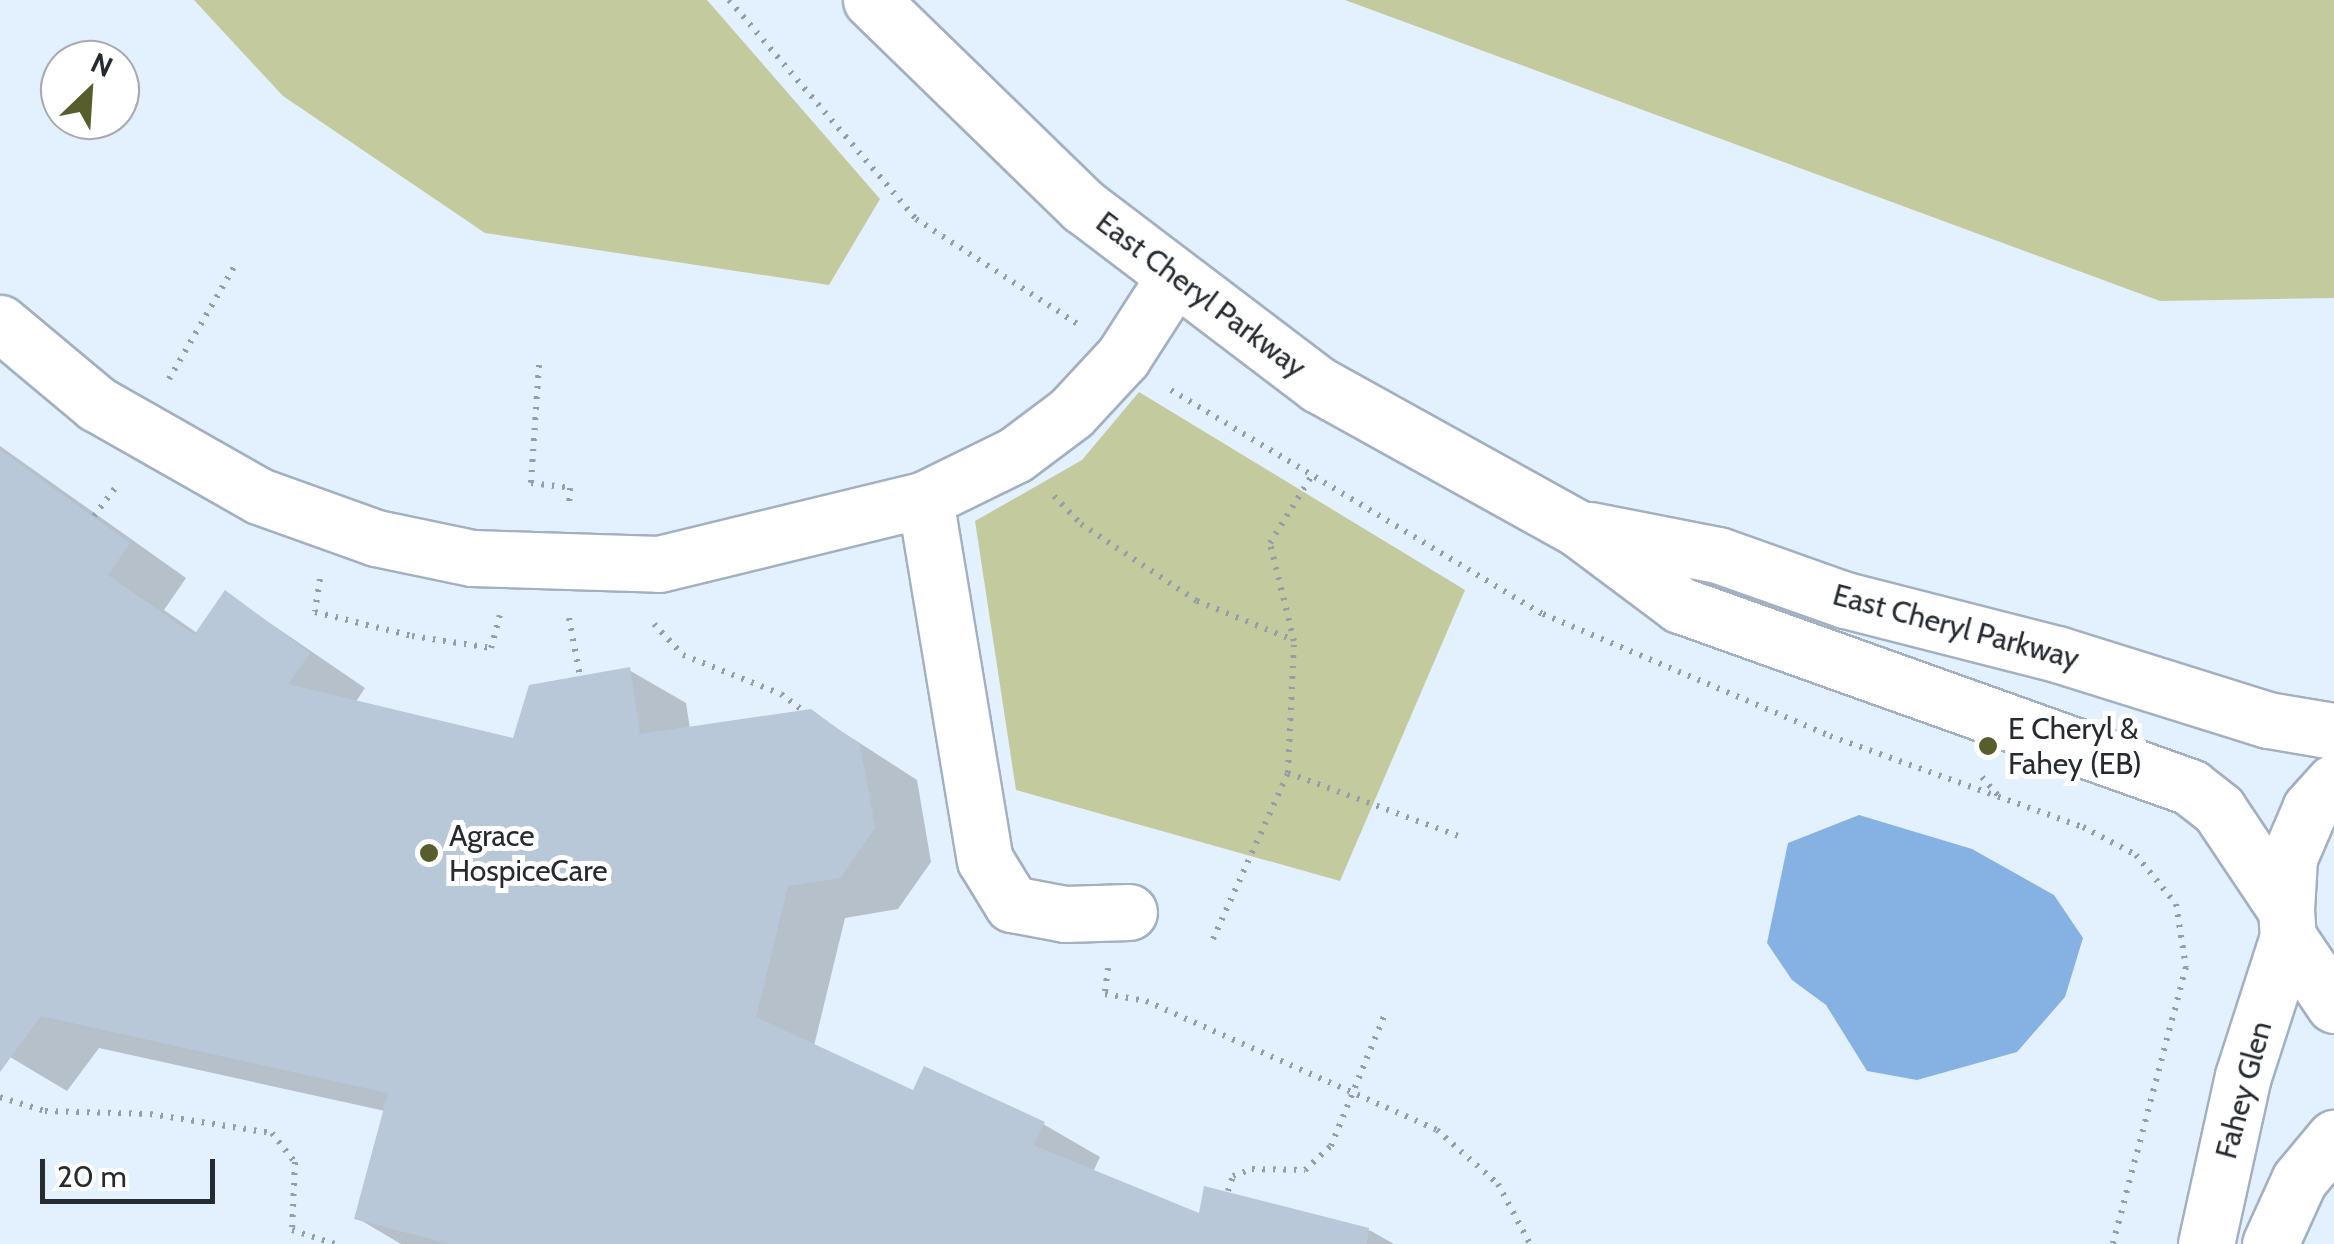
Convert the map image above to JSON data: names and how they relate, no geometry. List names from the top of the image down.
{
  "streets": {
    "street": ["East Cheryl Parkway", "Fahey Glen"]
  },
  "crossings": [
    ["East Cheryl Parkway", "Fahey Glen"]
  ],
  "places": ["E Cheryl & Fahey (EB)", "Agrace HospiceCare"],
  "scale_bar": "20 m",
  "north": "top right"
}
